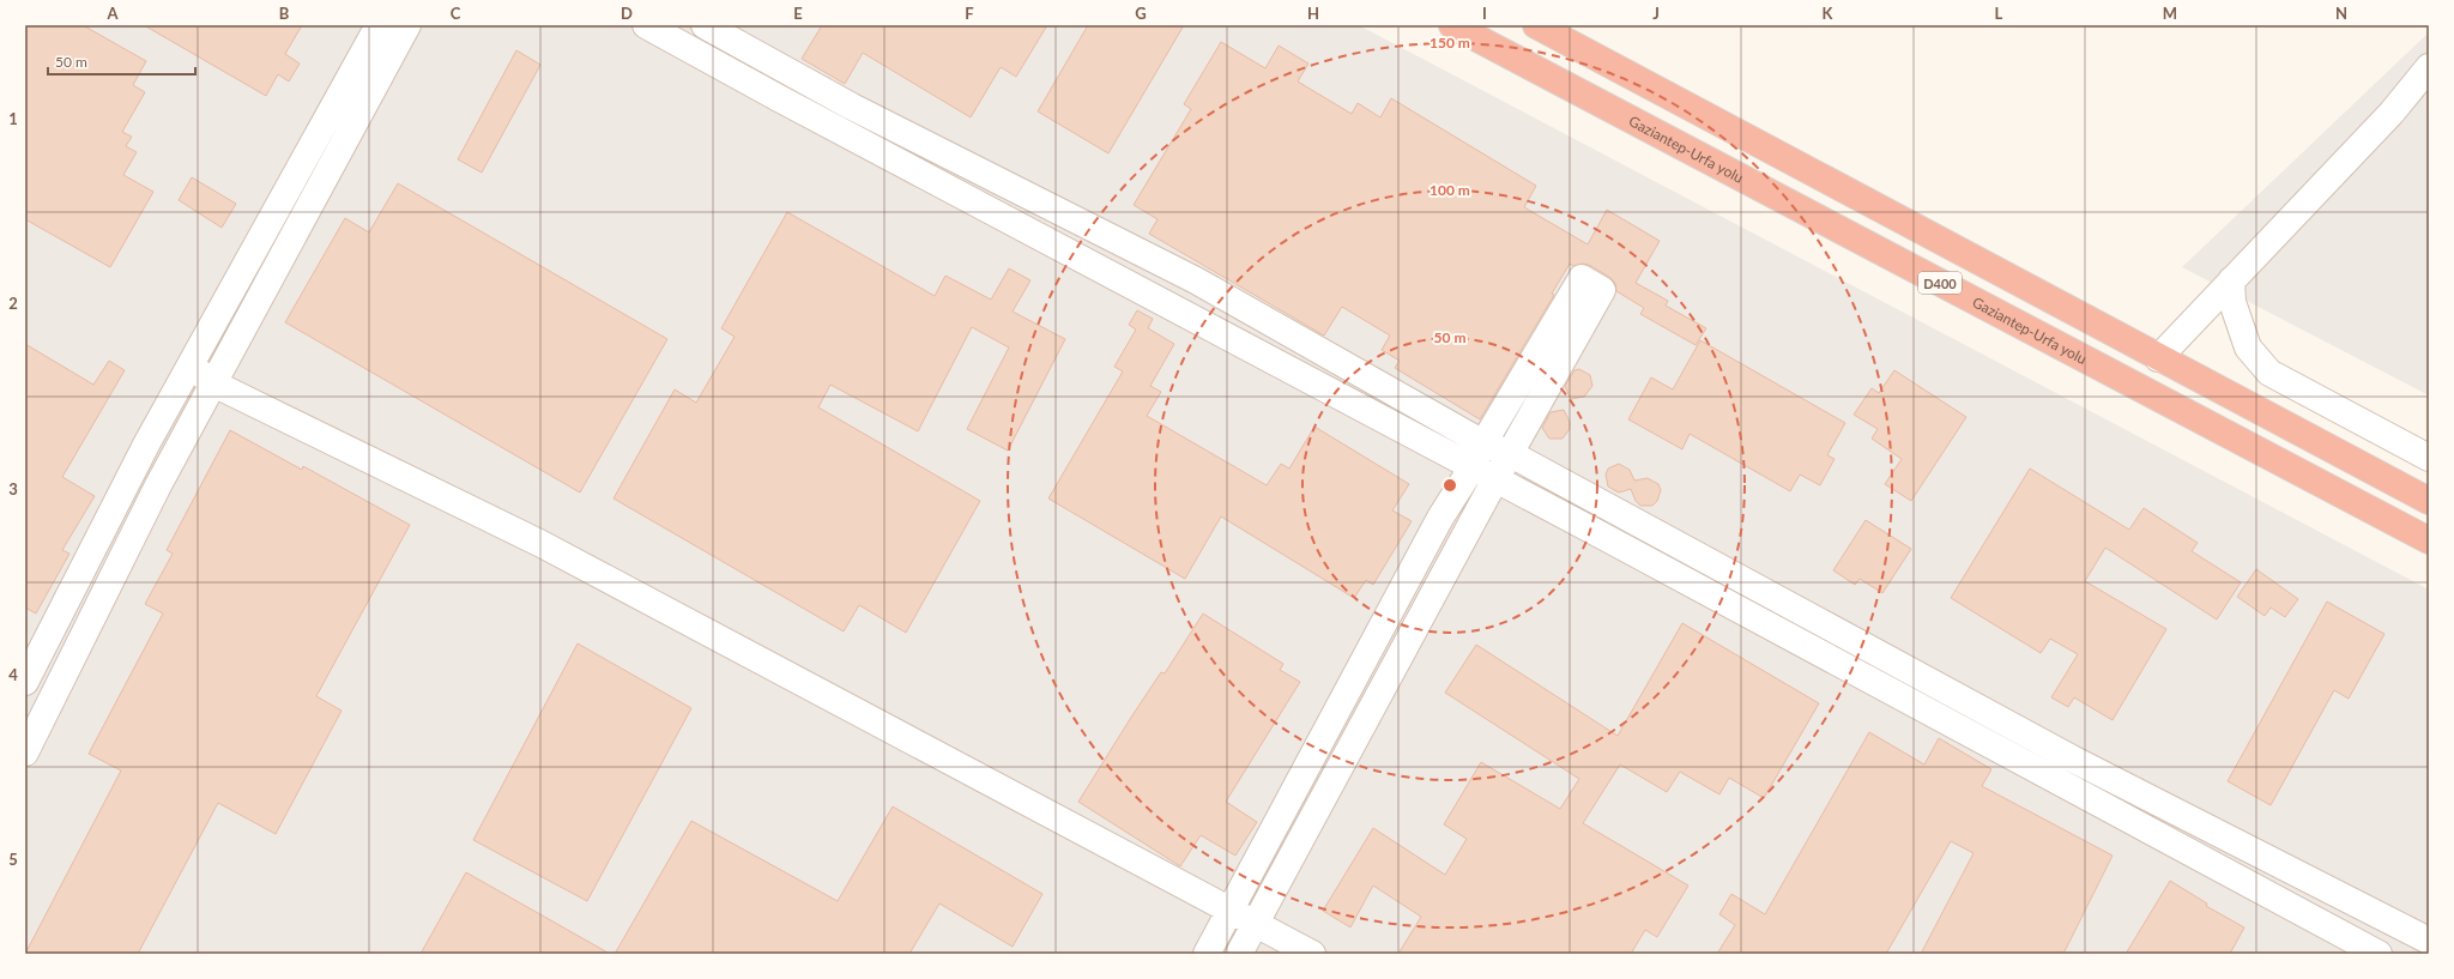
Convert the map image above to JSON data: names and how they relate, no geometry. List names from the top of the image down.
{
  "streets": {
    "highway": ["Gaziantep-Urfa yolu", "D400"]
  },
  "scale_bar": "50 m",
  "grid": {
    "columns": [
      "A",
      "B",
      "C",
      "D",
      "E",
      "F",
      "G",
      "H",
      "I",
      "J",
      "K",
      "L",
      "M",
      "N"
    ],
    "rows": [
      "1",
      "2",
      "3",
      "4",
      "5"
    ]
  },
  "rings": ["150 m", "100 m", "50 m"]
}
